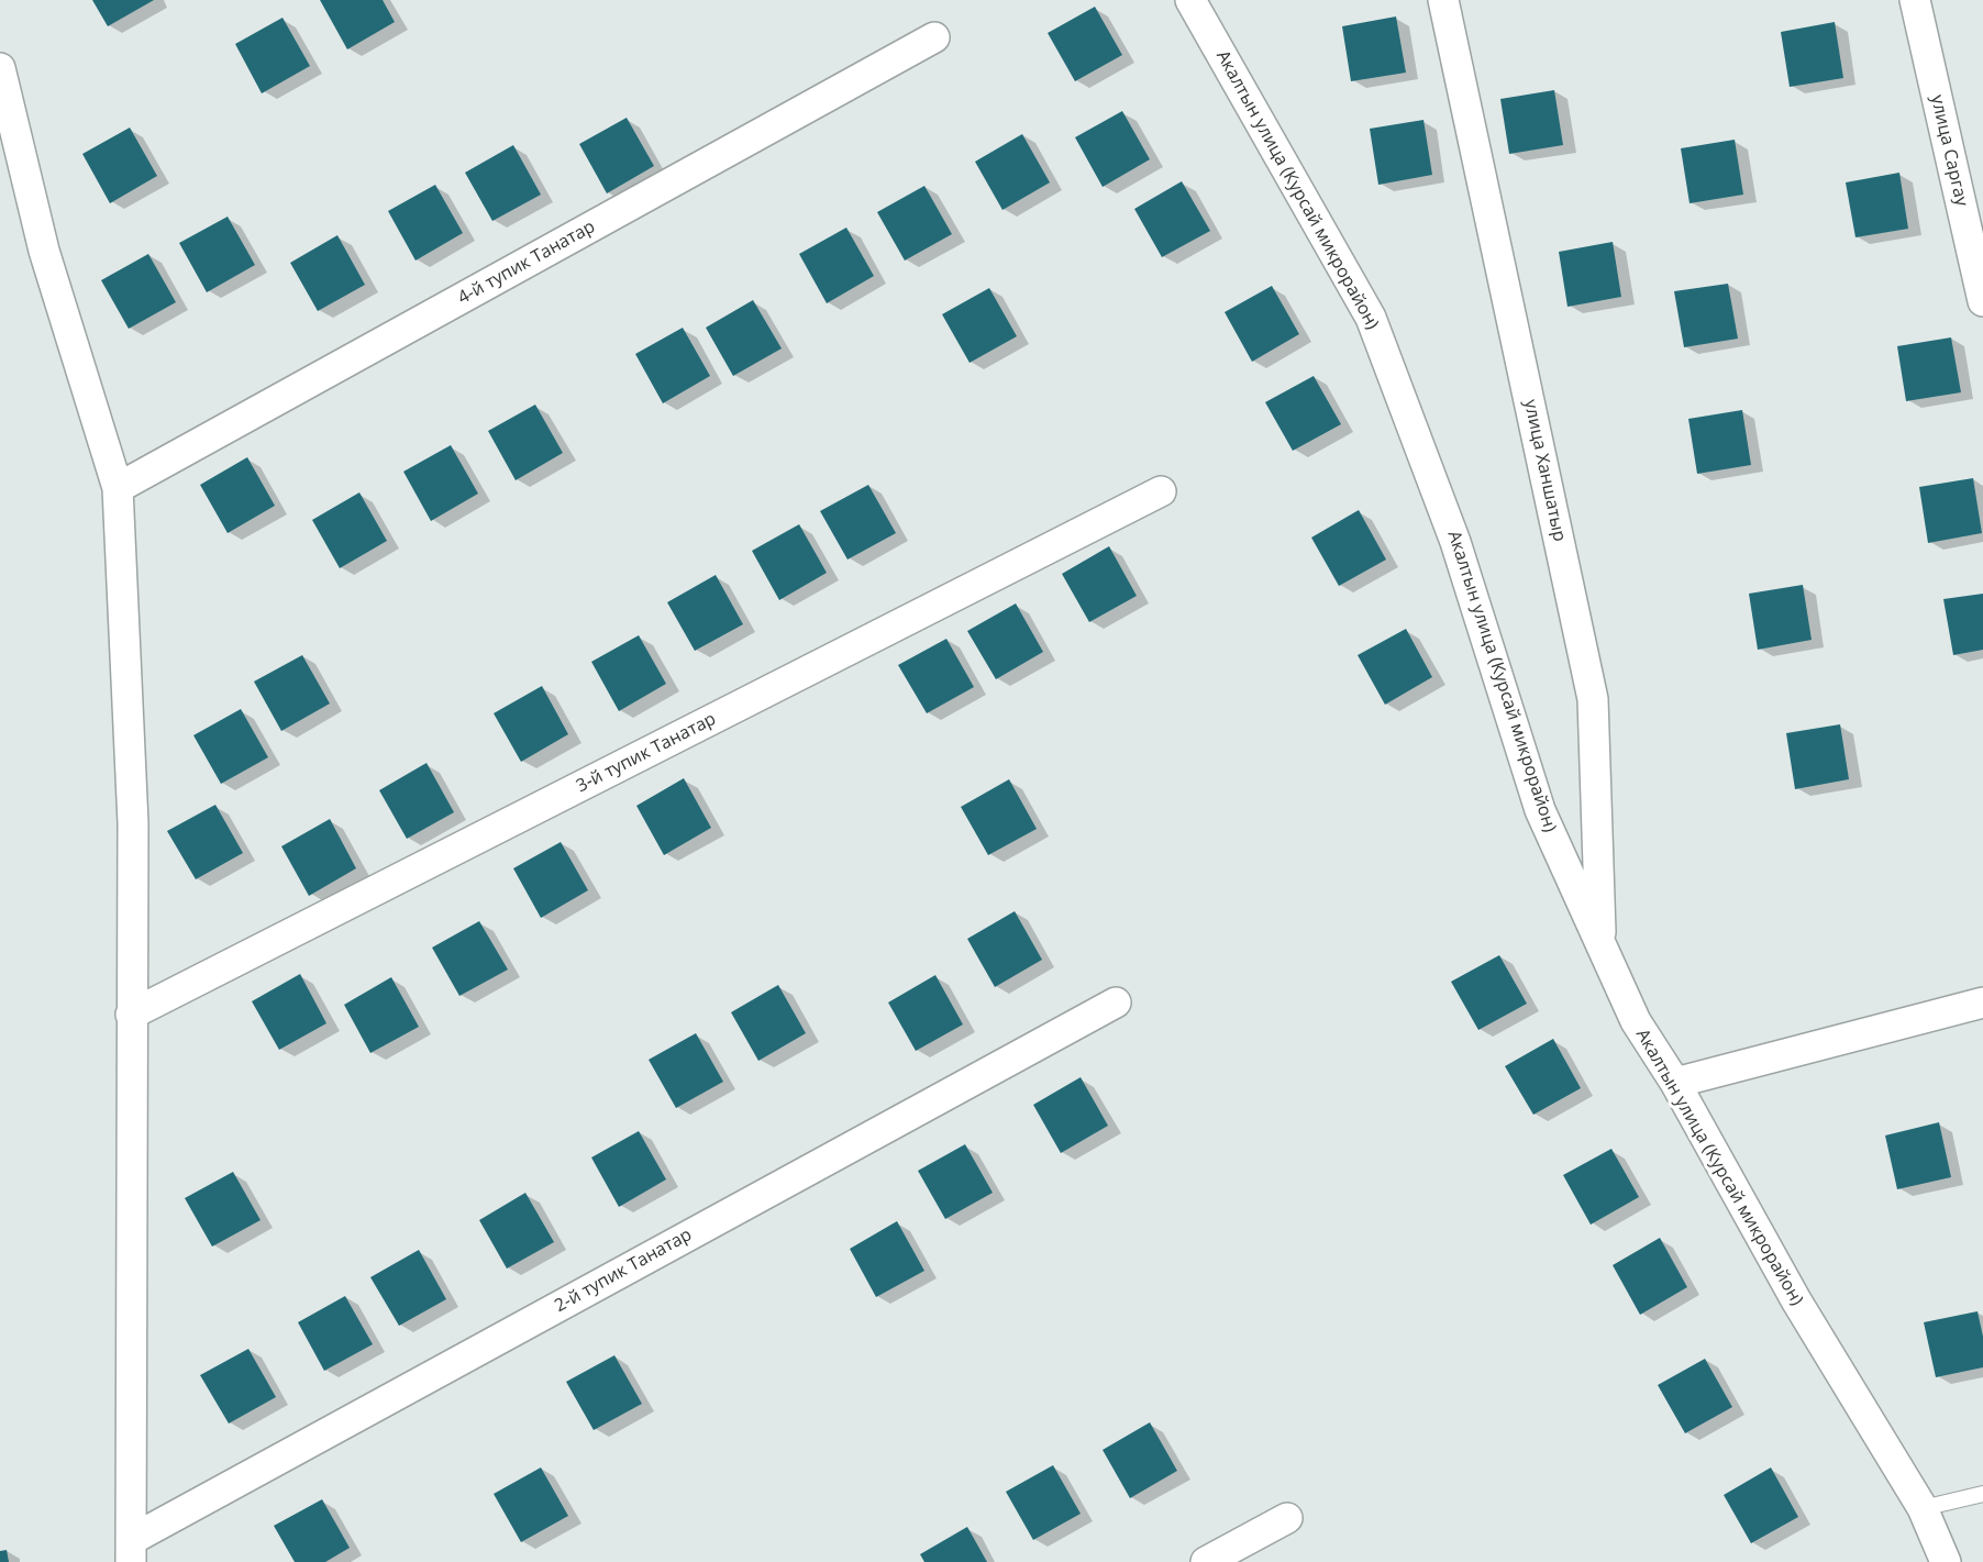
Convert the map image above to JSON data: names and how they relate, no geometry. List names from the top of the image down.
{
  "streets": {
    "street": [
      "улица Саргау",
      "Акалтын улица (Курсай микрорайон)",
      "4-й тупик Танатар",
      "улица Ханшатыр",
      "3-й тупик Танатар",
      "2-й тупик Танатар"
    ]
  },
  "crossings": [
    ["Акалтын улица (Курсай микрорайон)", "улица Ханшатыр"]
  ]
}
